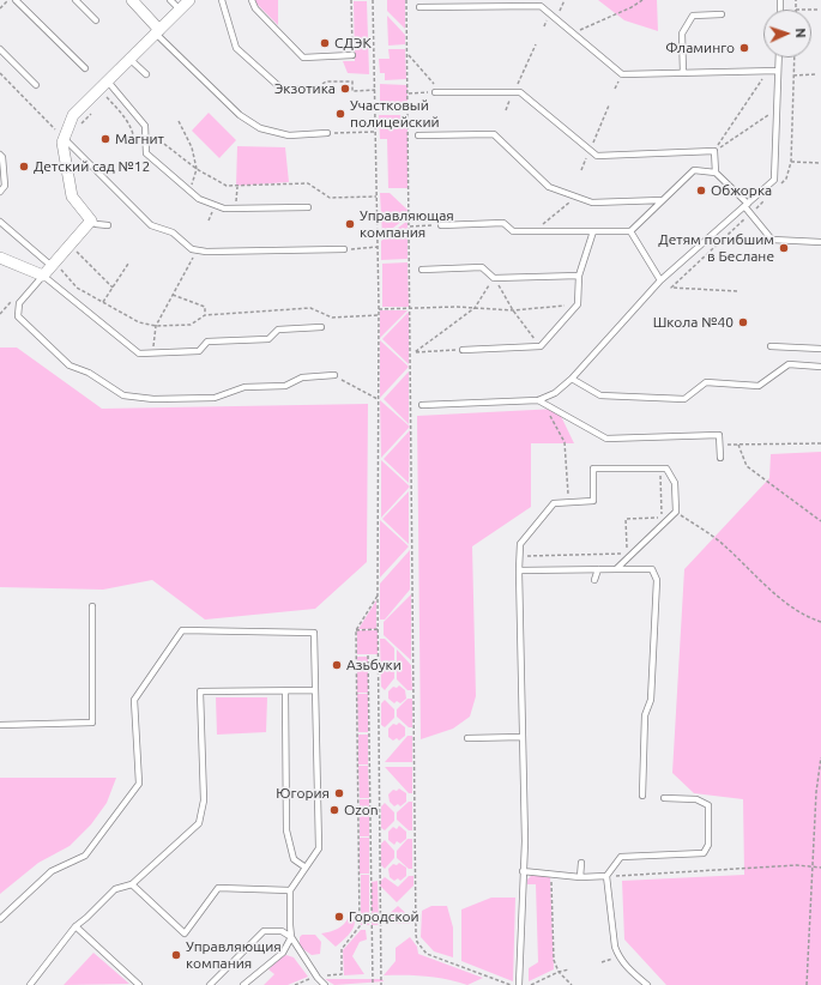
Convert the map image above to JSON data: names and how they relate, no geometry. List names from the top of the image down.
{
  "places": [
    "СДЭК",
    "Фламинго",
    "Экзотика",
    "Участковый полицейский",
    "Магнит",
    "Детский сад №12",
    "Обжорка",
    "Управляющая компания",
    "Детям погибшим в Беслане",
    "Школа №40",
    "Азьбуки",
    "Югория",
    "Ozon",
    "Городской",
    "Управляющия компания"
  ],
  "north": "right"
}
